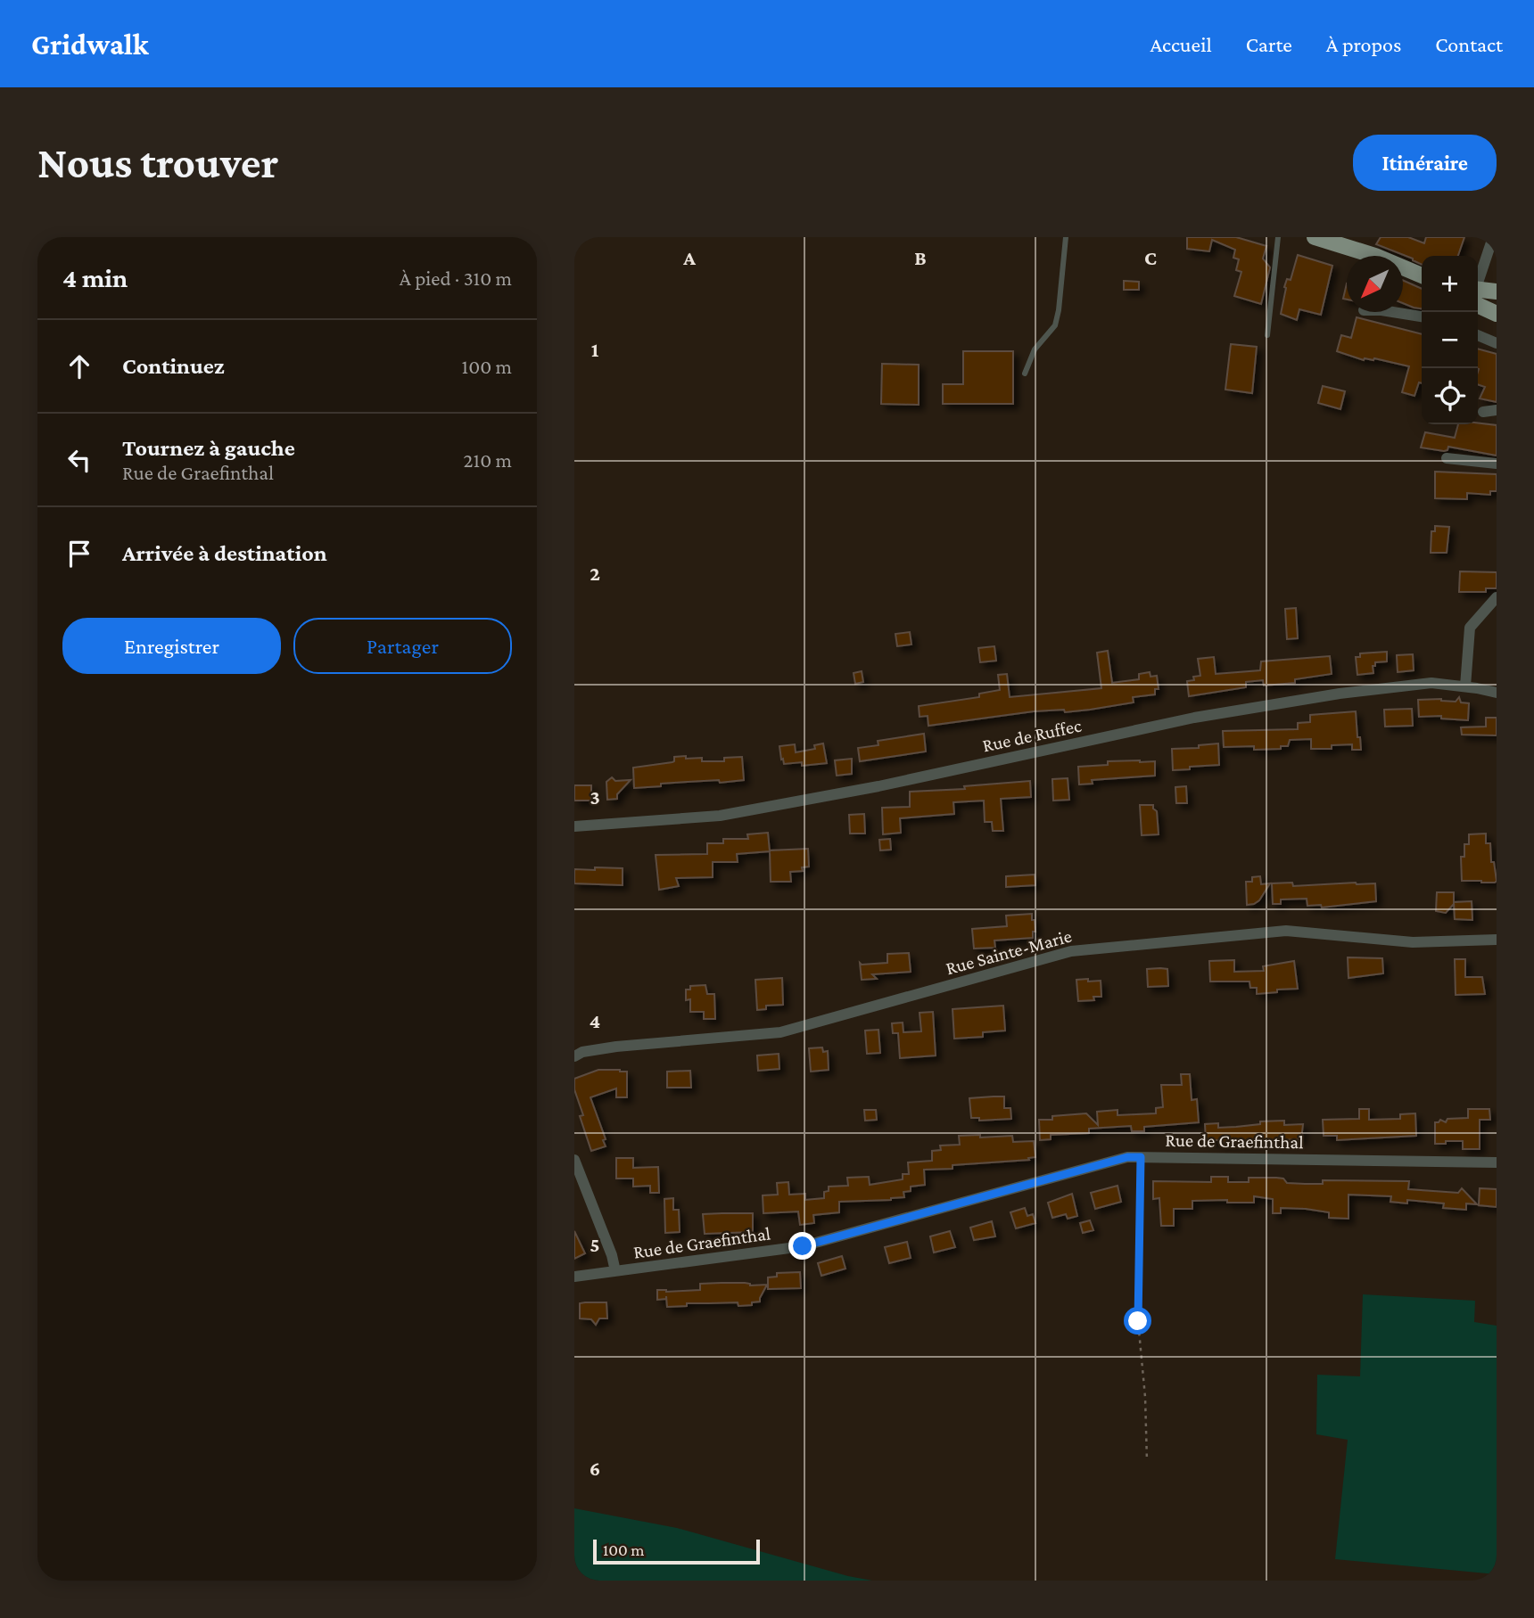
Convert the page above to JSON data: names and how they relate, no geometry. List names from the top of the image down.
{
  "streets": {
    "street": ["Rue de Ruffec", "Rue Sainte-Marie", "Rue de Graefinthal"]
  },
  "scale_bar": "100 m",
  "north": "bottom left",
  "page": {
    "header": "Gridwalk",
    "nav": [
      "Accueil",
      "Carte",
      "À propos",
      "Contact"
    ],
    "buttons": [
      "Itinéraire",
      ["Enregistrer", "Partager"]
    ],
    "title": "Nous trouver",
    "heading": ["4 min", "À pied · 310 m"],
    "map_buttons": ["+", "−"],
    "list": [
      ["Continuez", "100 m"],
      ["Tournez à gauche", "Rue de Graefinthal", "210 m"],
      "Arrivée à destination"
    ],
    "scale": "100 m"
  },
  "grid": {
    "columns": ["A", "B", "C"],
    "rows": [
      "1",
      "2",
      "3",
      "4",
      "5",
      "6"
    ]
  }
}
